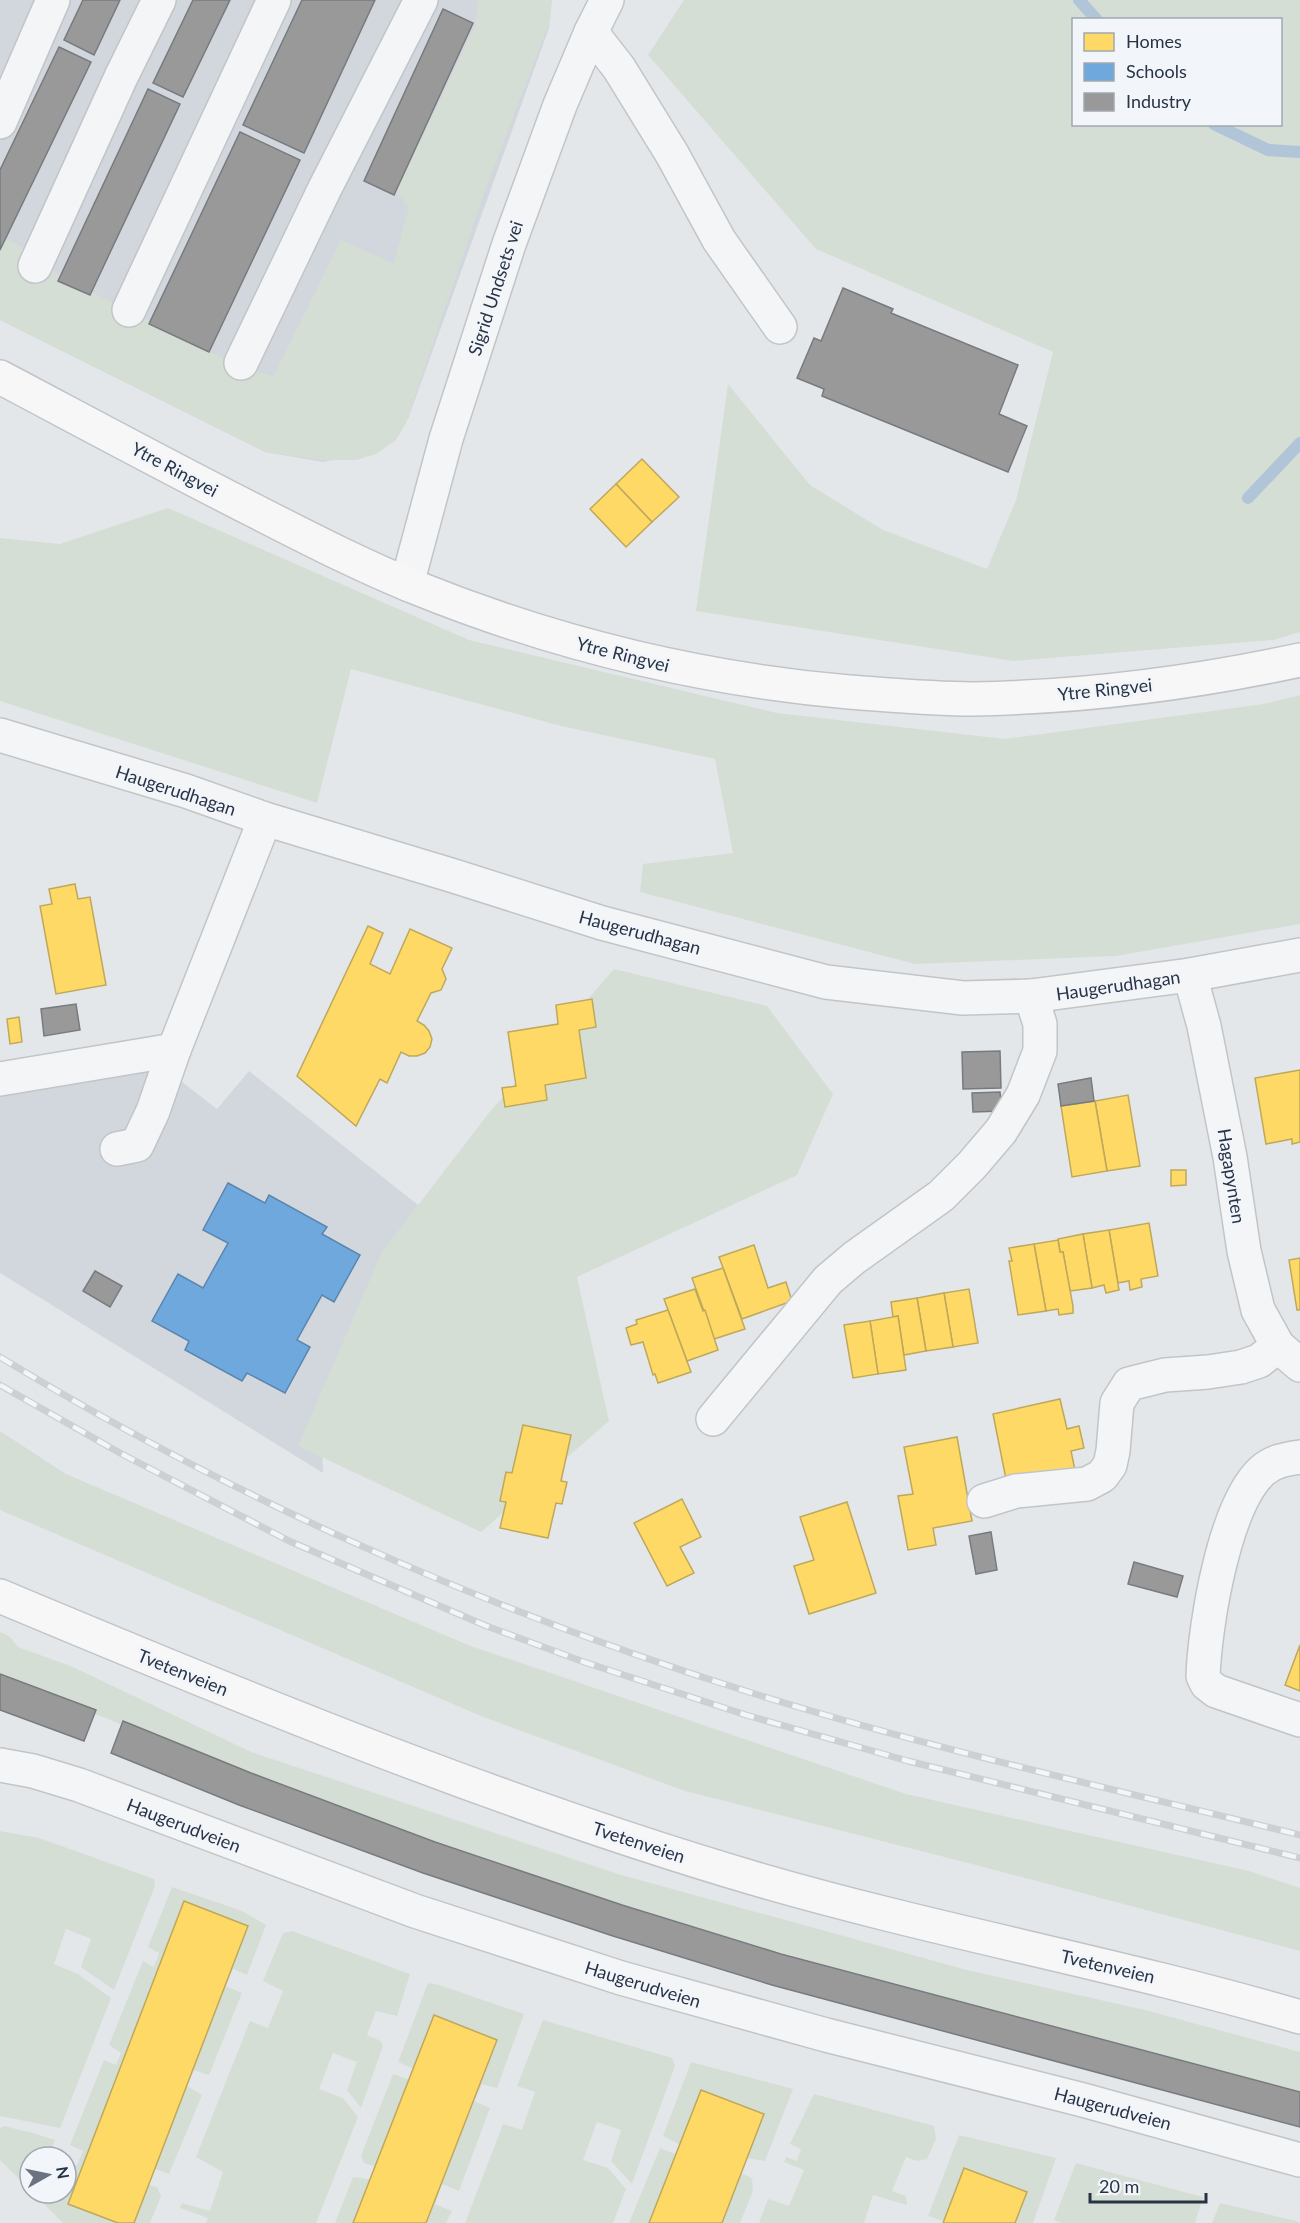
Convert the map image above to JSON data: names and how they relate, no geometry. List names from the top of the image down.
{
  "streets": {
    "main road": ["Ytre Ringvei", "Tvetenveien"],
    "street": [
      "Sigrid Undsets vei",
      "Haugerudhagan",
      "Hagapynten",
      "Haugerudveien"
    ]
  },
  "crossings": [
    ["Sigrid Undsets vei", "Ytre Ringvei"],
    ["Haugerudhagan", "Hagapynten"]
  ],
  "legend": ["Homes", "Schools", "Industry"],
  "scale_bar": "20 m",
  "north": "right"
}
